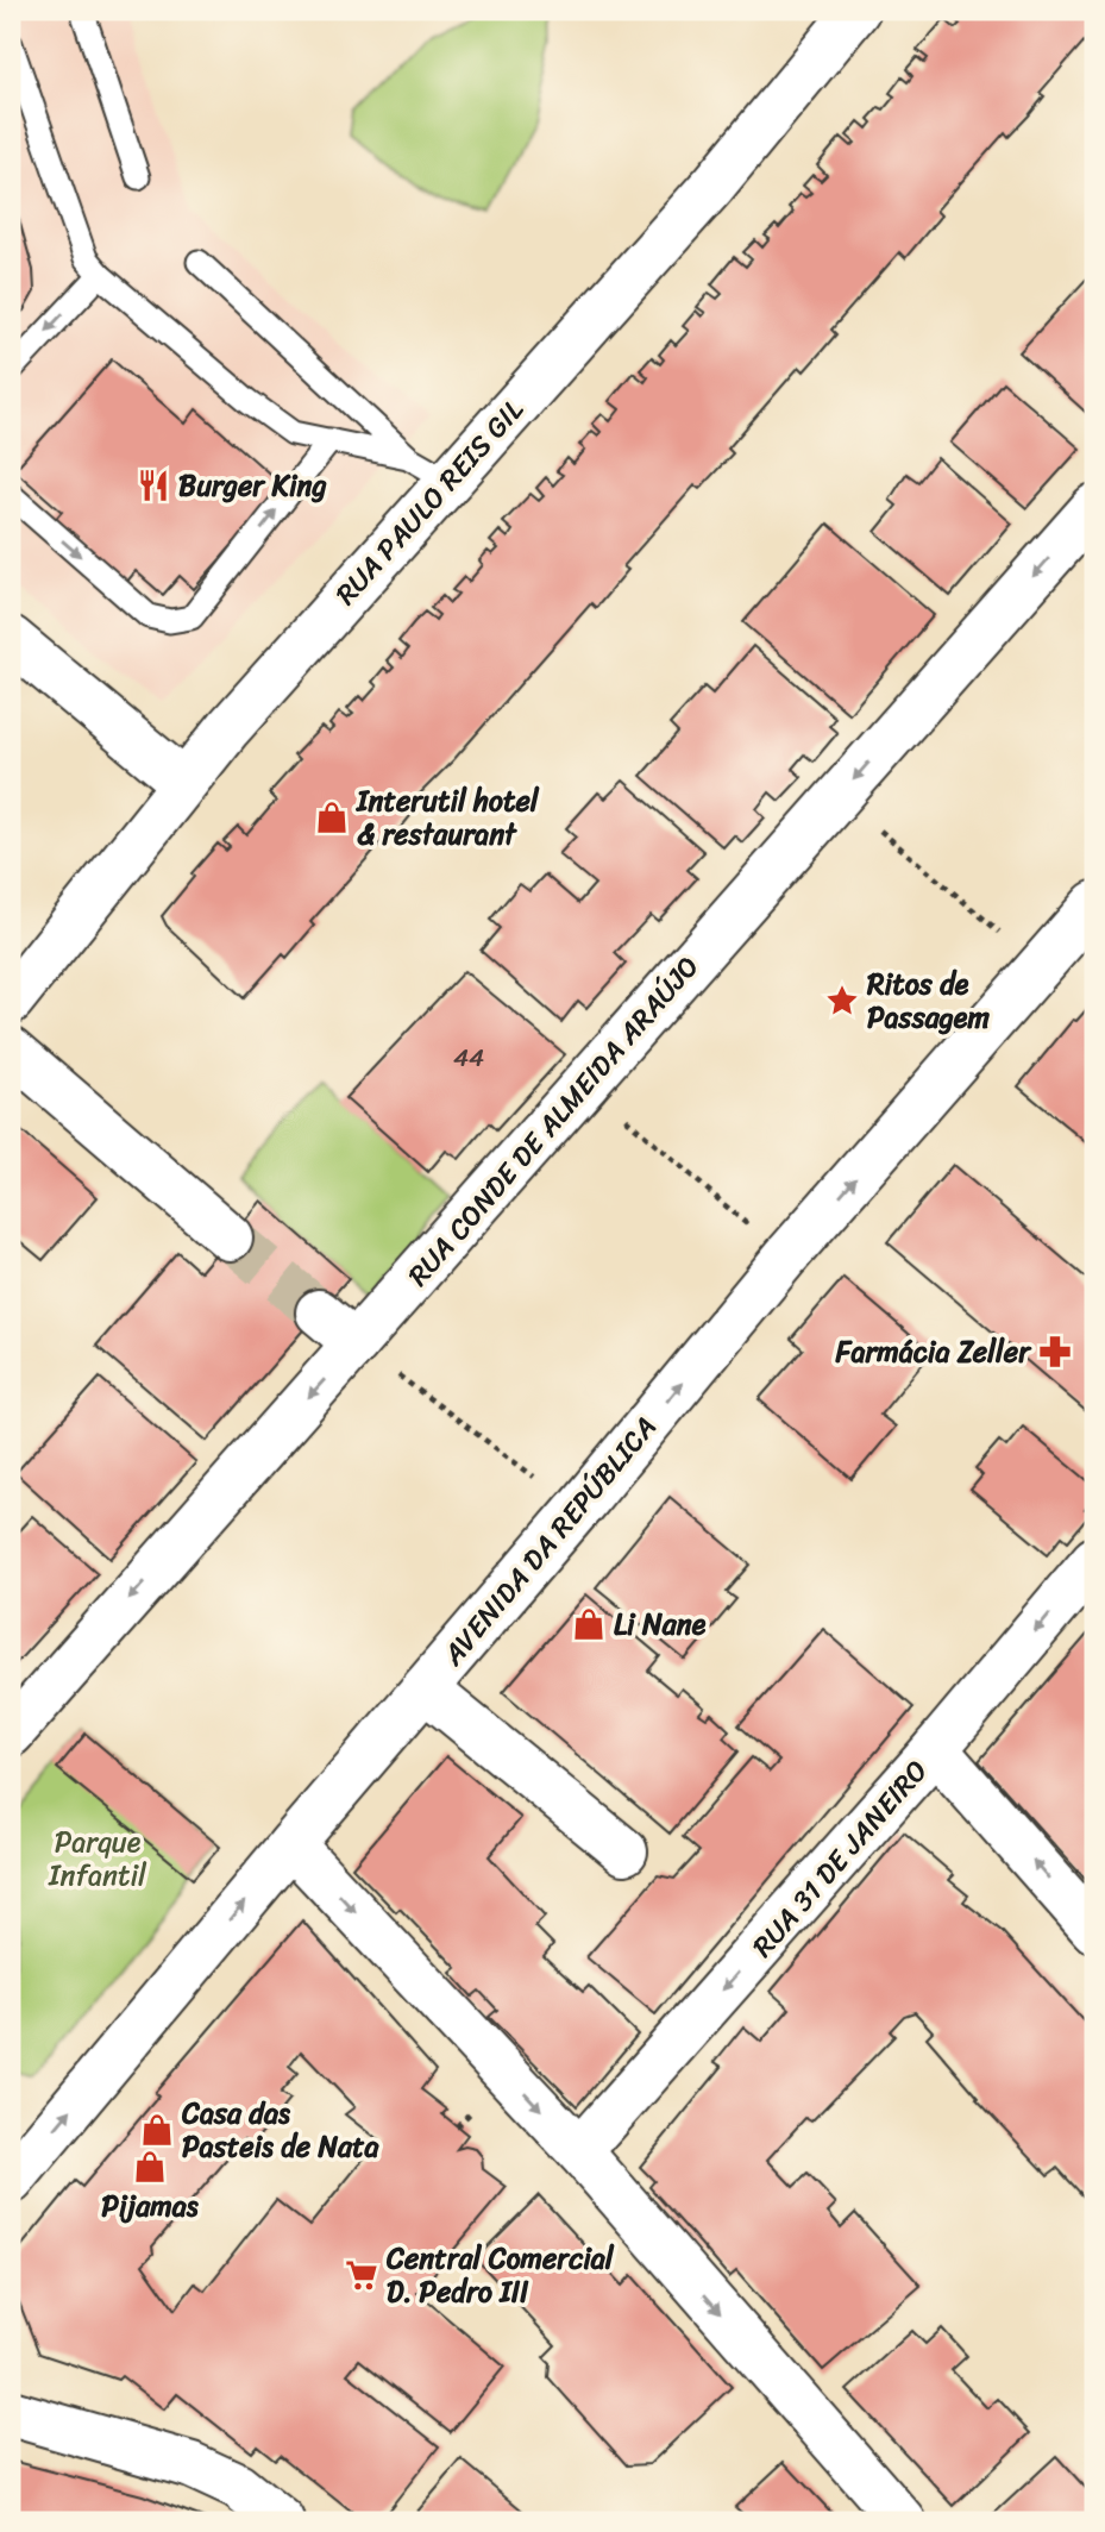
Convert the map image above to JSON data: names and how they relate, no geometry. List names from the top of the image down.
{
  "streets": {
    "street": [
      "RUA PAULO REIS GIL",
      "RUA CONDE DE ALMEIDA ARAÚJO",
      "AVENIDA DA REPÚBLICA",
      "RUA 31 DE JANEIRO"
    ]
  },
  "one_way": ["RUA CONDE DE ALMEIDA ARAÚJO", "AVENIDA DA REPÚBLICA", "RUA 31 DE JANEIRO"],
  "parks": ["Parque Infantil"],
  "places": {
    "restaurant": ["Burger King"],
    "shop": [
      "Interutil hotel & restaurant",
      "Li Nane",
      "Casa das Pasteis de Nata",
      "Pijamas"
    ],
    "place": ["Ritos de Passagem"],
    "pharmacy": ["Farmácia Zeller"],
    "supermarket": ["Central Comercial D. Pedro III"]
  },
  "house_numbers": ["44"]
}
